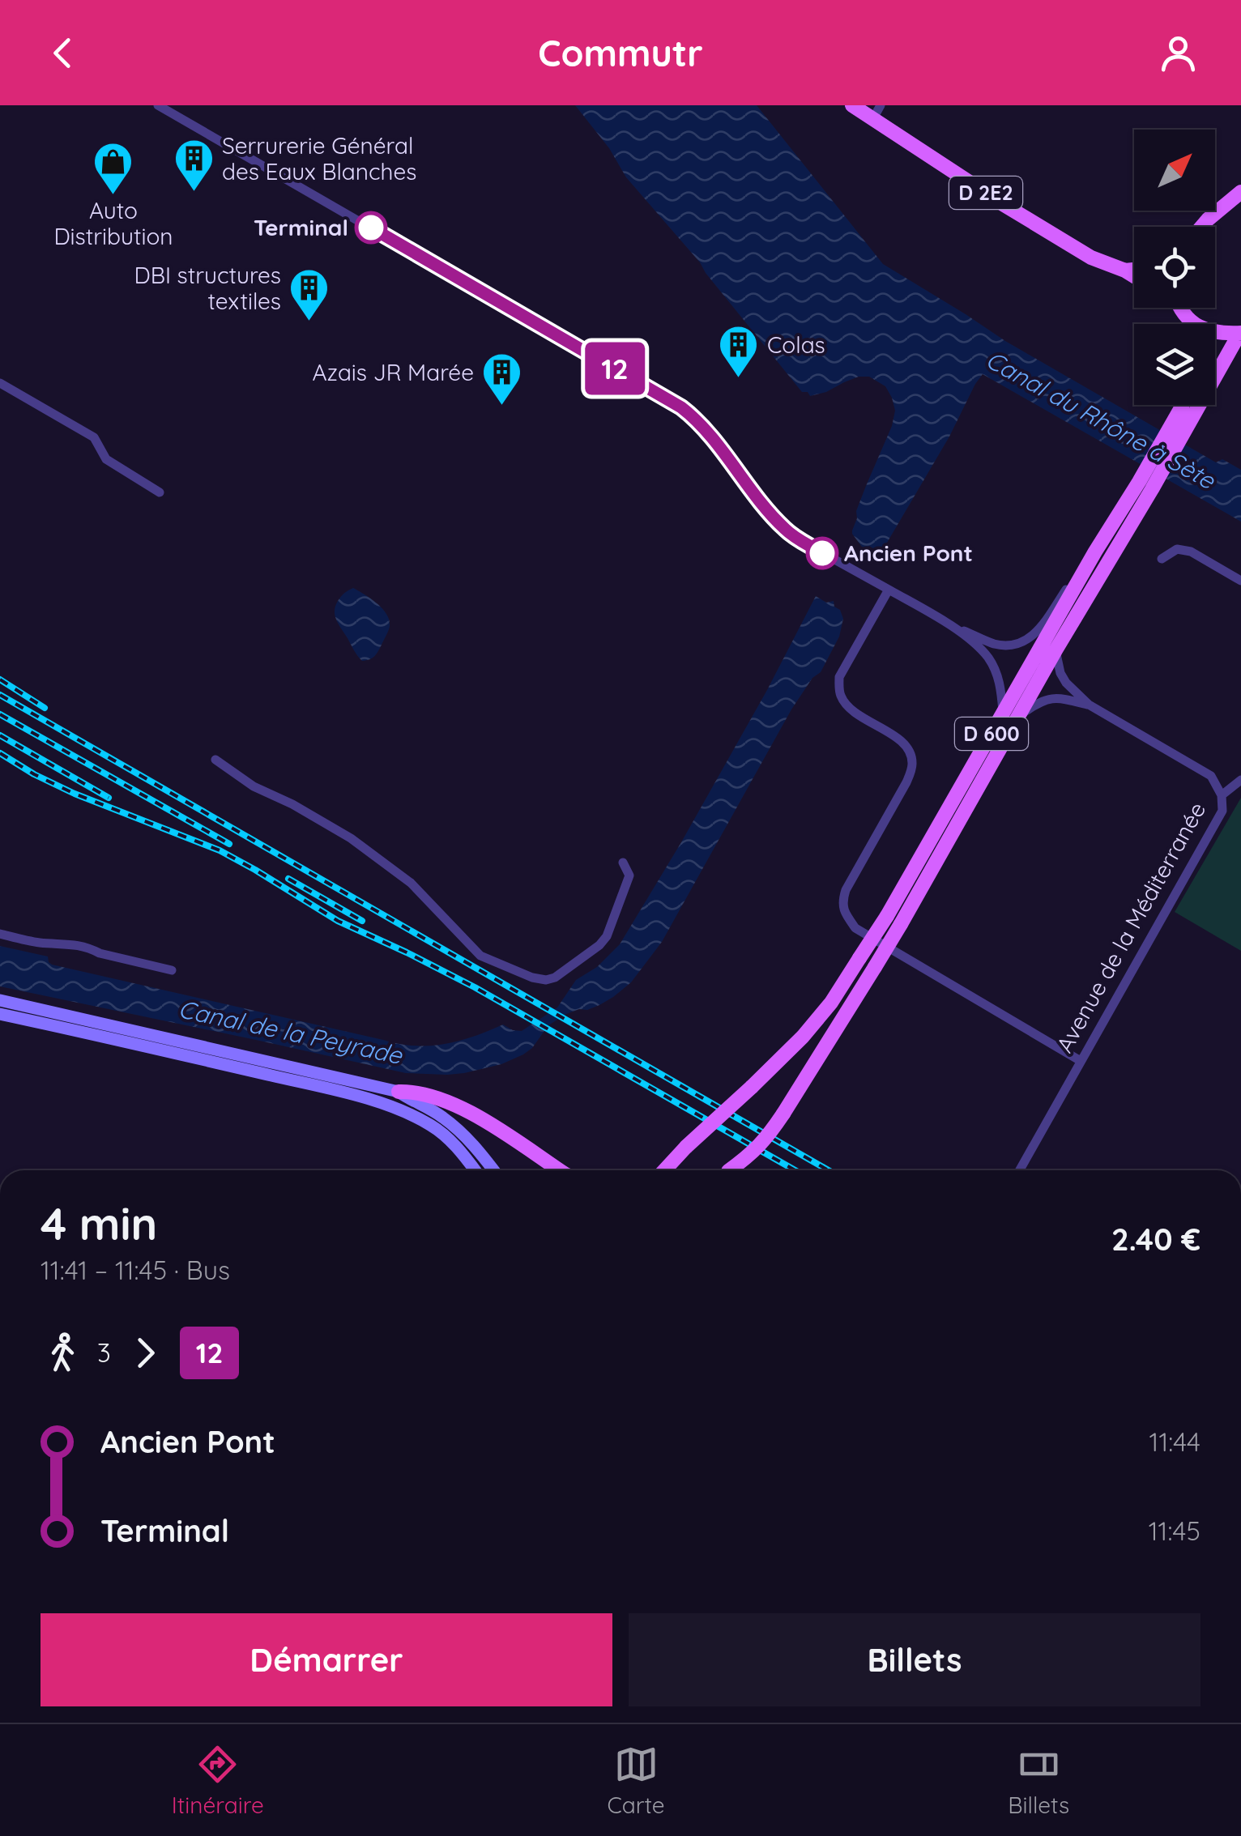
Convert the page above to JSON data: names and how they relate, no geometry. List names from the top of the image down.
{
  "streets": {
    "main road": ["D 2E2", "D 600"],
    "street": ["Avenue de la Méditerranée"]
  },
  "water": ["Canal du Rhône à Sète", "Canal de la Peyrade"],
  "places": {
    "building": [
      "Serrurerie Général des Eaux Blanches",
      "DBI structures textiles",
      "Colas",
      "Azais JR Marée"
    ],
    "shop": ["Auto Distribution"],
    "other": ["Terminal", "Ancien Pont"]
  },
  "lines": ["bus line 12"],
  "north": "top right",
  "page": {
    "header": "Commutr",
    "on_map": "12",
    "heading": ["4 min", "11:41 – 11:45 · Bus", "2.40 €"],
    "legs": ["3", "12"],
    "list": [
      {
        "name": "Ancien Pont",
        "value": "11:44"
      },
      {
        "name": "Terminal",
        "value": "11:45"
      }
    ],
    "buttons": ["Démarrer", "Billets"],
    "tabs": ["Itinéraire", "Carte", "Billets"]
  }
}
